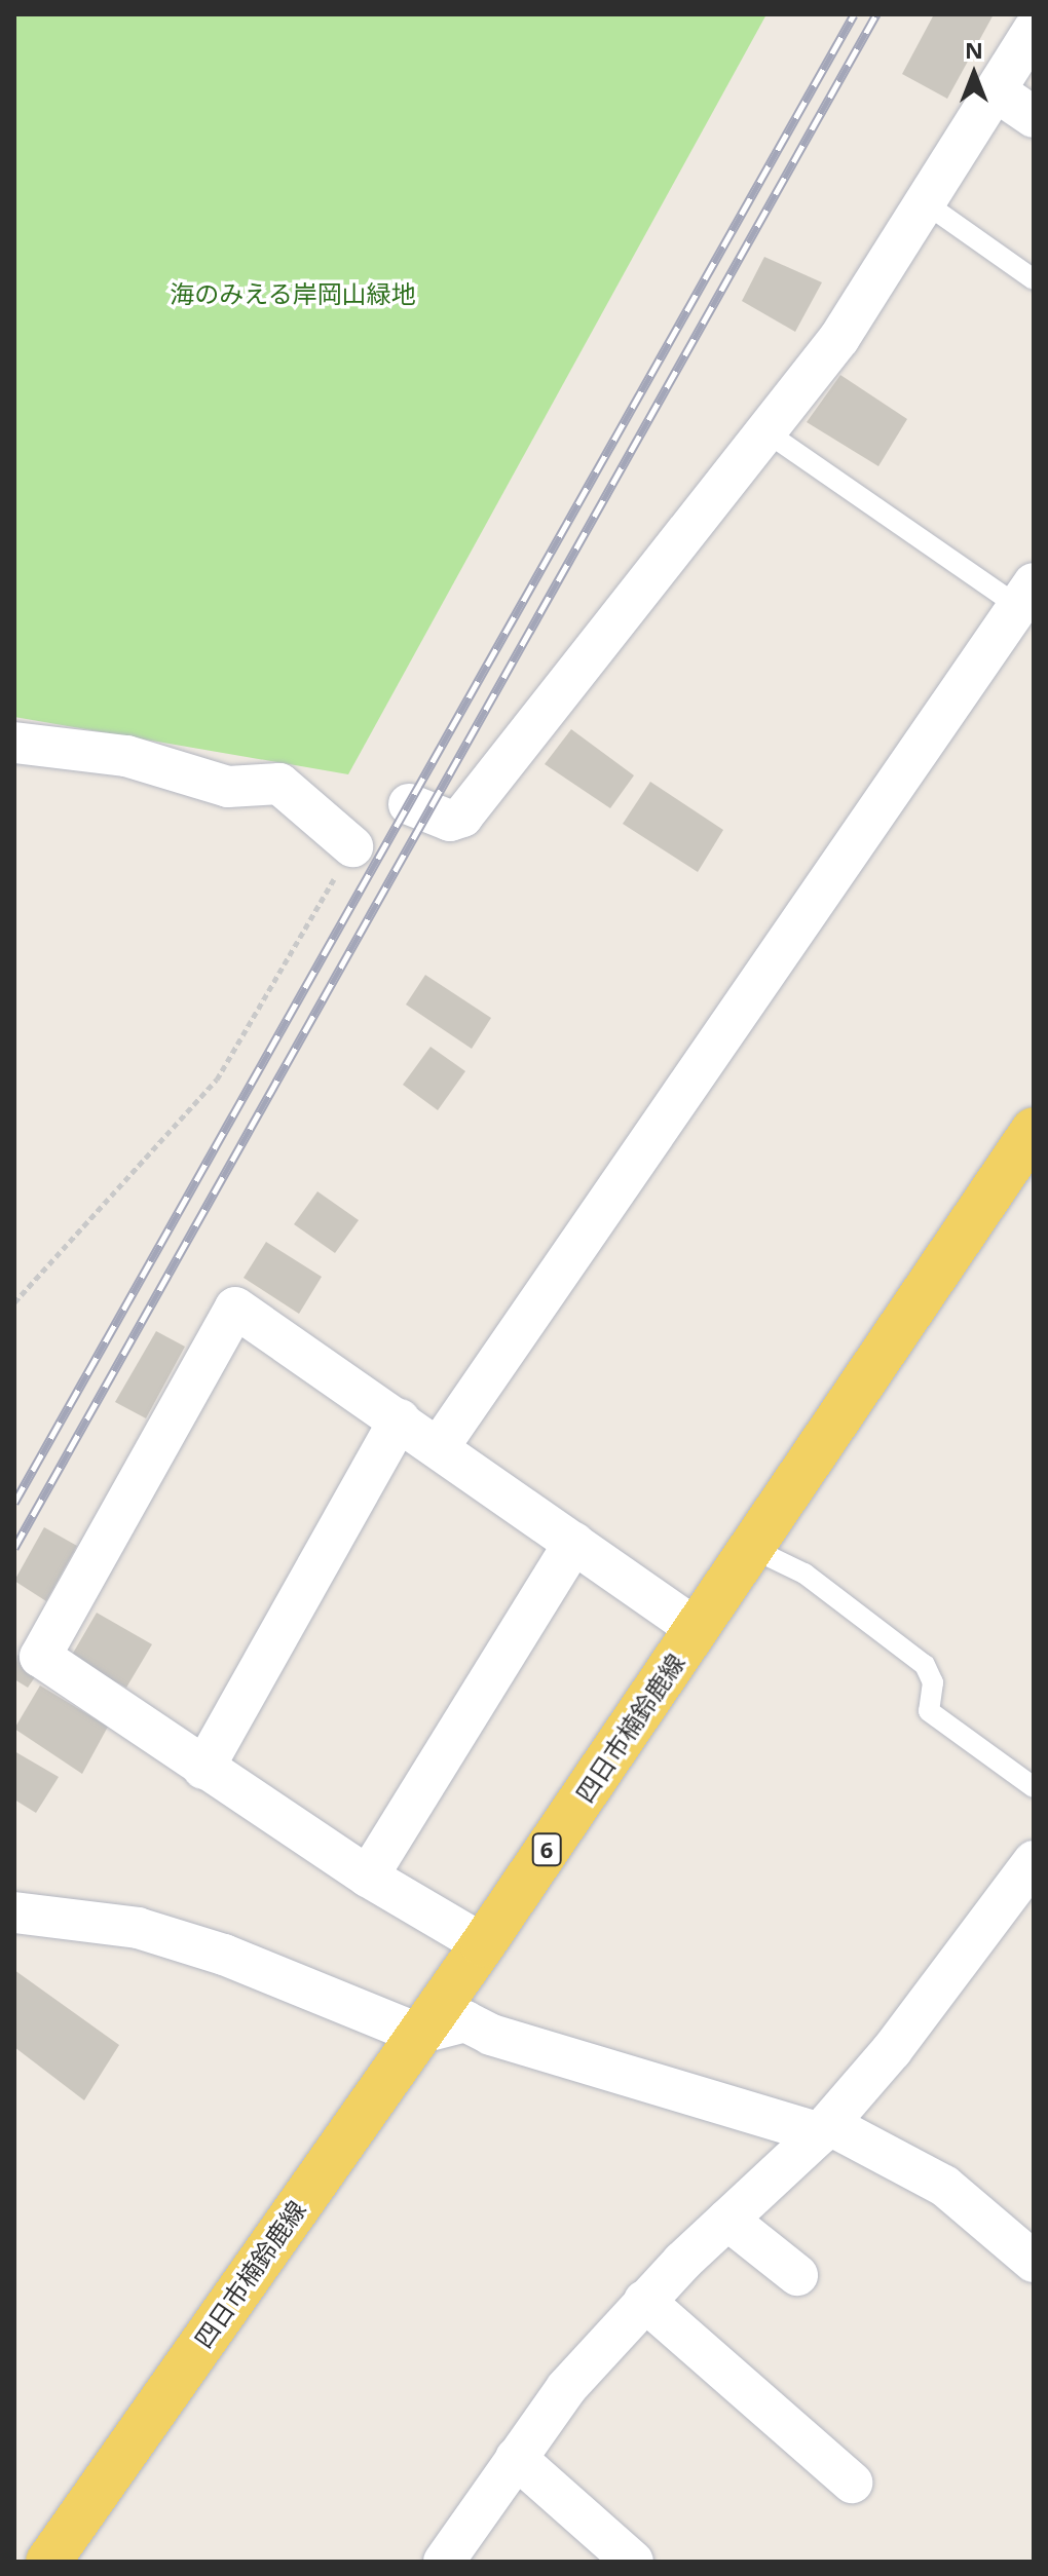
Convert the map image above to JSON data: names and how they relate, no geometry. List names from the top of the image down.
{
  "streets": {
    "main road": ["四日市楠鈴鹿線", "6"]
  },
  "parks": ["海のみえる岸岡山緑地"],
  "north": "top"
}
